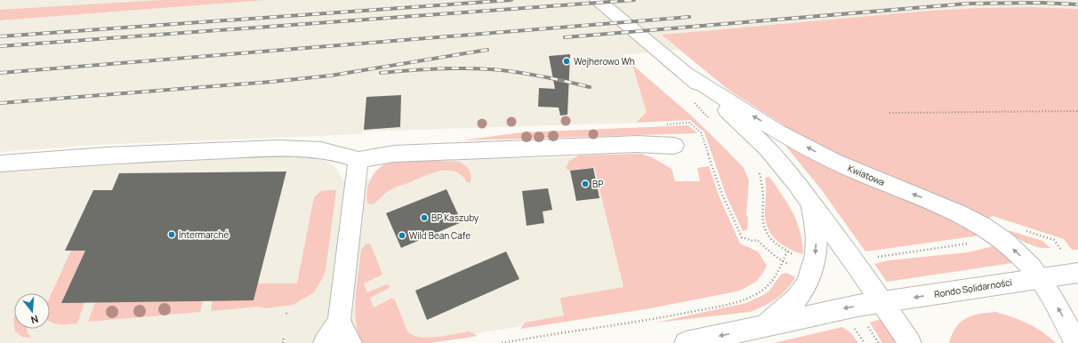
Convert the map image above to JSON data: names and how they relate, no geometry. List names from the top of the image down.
{
  "streets": {
    "street": ["Kwiatowa", "Rondo Solidarności"]
  },
  "crossings": [
    ["Kwiatowa", "Rondo Solidarności"]
  ],
  "one_way": ["Rondo Solidarności"],
  "places": [
    "Wejherowo Wh",
    "BP",
    "BP Kaszuby",
    "Intermarché",
    "Wild Bean Cafe"
  ],
  "north": "bottom"
}
